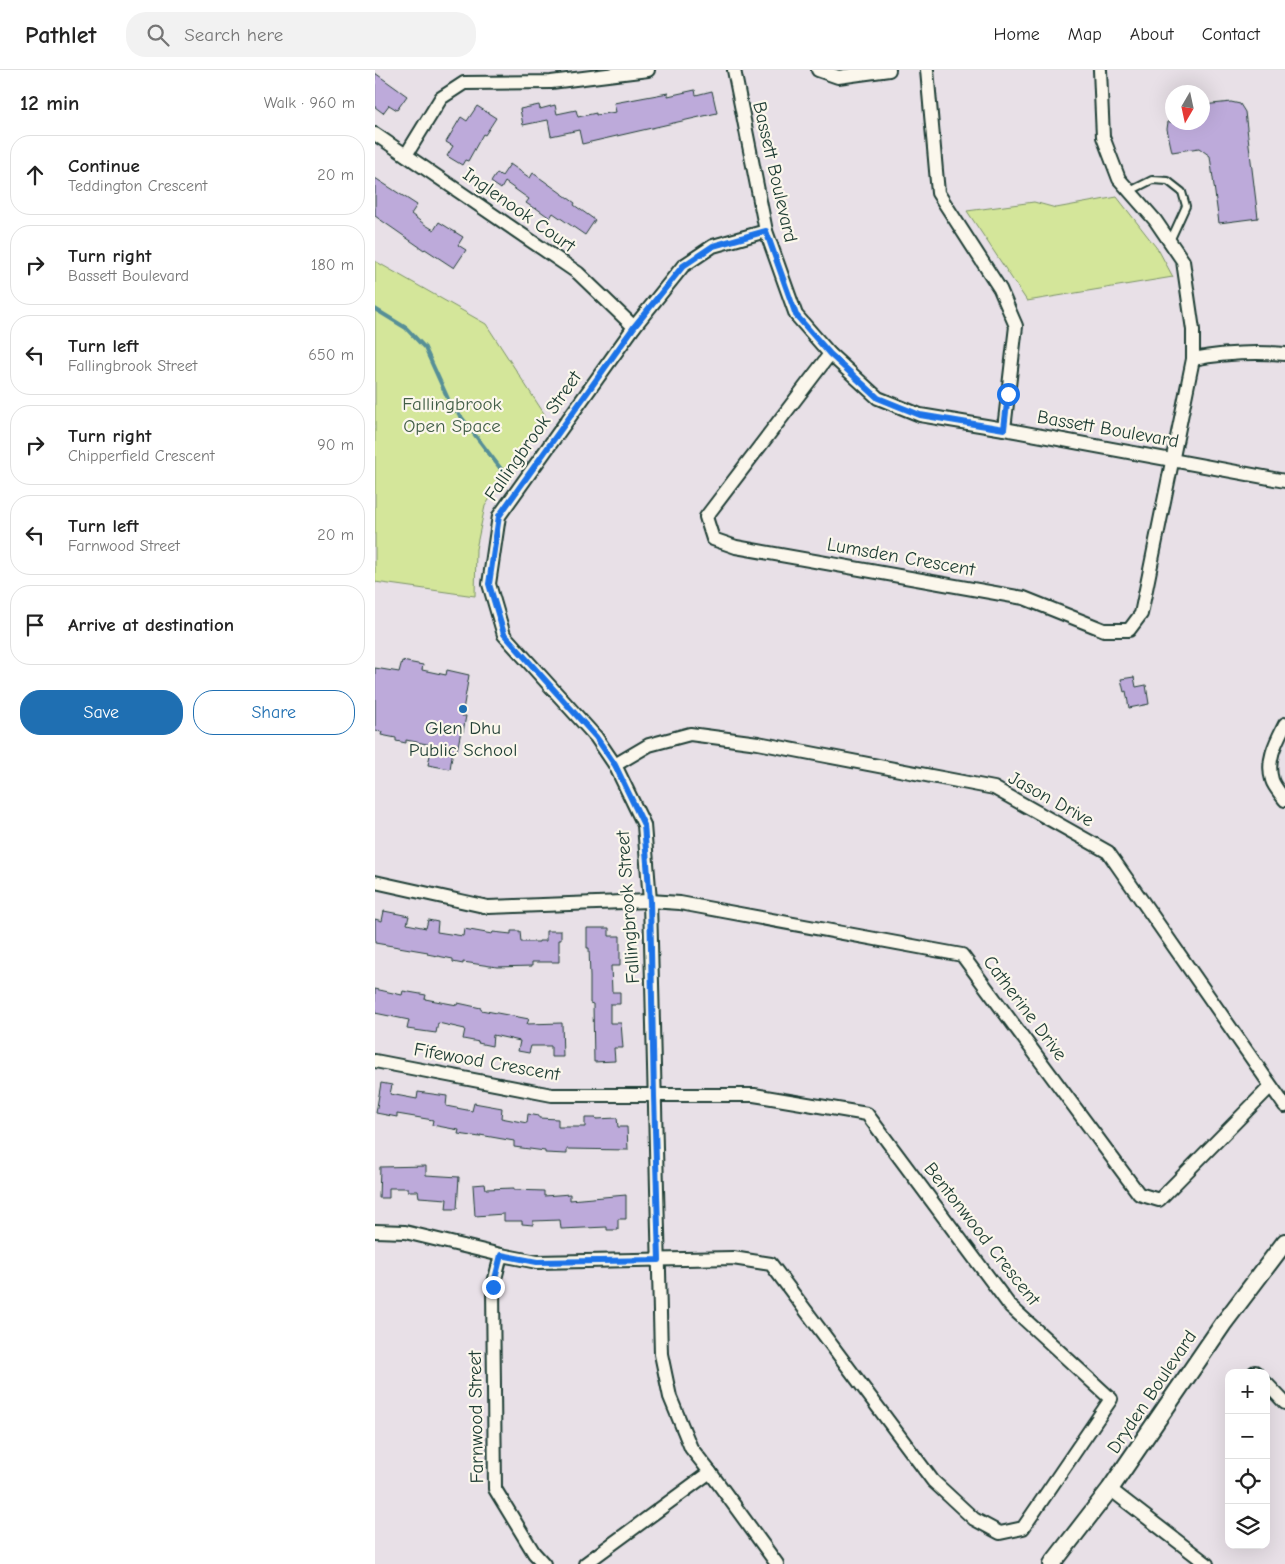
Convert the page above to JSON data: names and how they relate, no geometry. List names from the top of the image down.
{
  "streets": {
    "street": [
      "Bassett Boulevard",
      "Inglenook Court",
      "Fallingbrook Street",
      "Lumsden Crescent",
      "Jason Drive",
      "Catherine Drive",
      "Fifewood Crescent",
      "Bentonwood Crescent",
      "Dryden Boulevard",
      "Farnwood Street"
    ]
  },
  "crossings": [
    ["Bassett Boulevard", "Fallingbrook Street"],
    ["Bassett Boulevard", "Lumsden Crescent"],
    ["Inglenook Court", "Fallingbrook Street"],
    ["Fallingbrook Street", "Jason Drive"],
    ["Fallingbrook Street", "Catherine Drive"],
    ["Fallingbrook Street", "Fifewood Crescent"],
    ["Fallingbrook Street", "Bentonwood Crescent"],
    ["Jason Drive", "Catherine Drive"],
    ["Fifewood Crescent", "Bentonwood Crescent"]
  ],
  "parks": ["Fallingbrook Open Space"],
  "places": ["Glen Dhu Public School"],
  "north": "bottom",
  "page": {
    "header": "Pathlet",
    "search": "Search here",
    "nav": [
      "Home",
      "Map",
      "About",
      "Contact"
    ],
    "heading": ["12 min", "Walk · 960 m"],
    "list": [
      ["Continue", "Teddington Crescent", "20 m"],
      ["Turn right", "Bassett Boulevard", "180 m"],
      ["Turn left", "Fallingbrook Street", "650 m"],
      ["Turn right", "Chipperfield Crescent", "90 m"],
      ["Turn left", "Farnwood Street", "20 m"],
      "Arrive at destination"
    ],
    "buttons": ["Save", "Share"],
    "map_buttons": ["+", "−"]
  }
}
